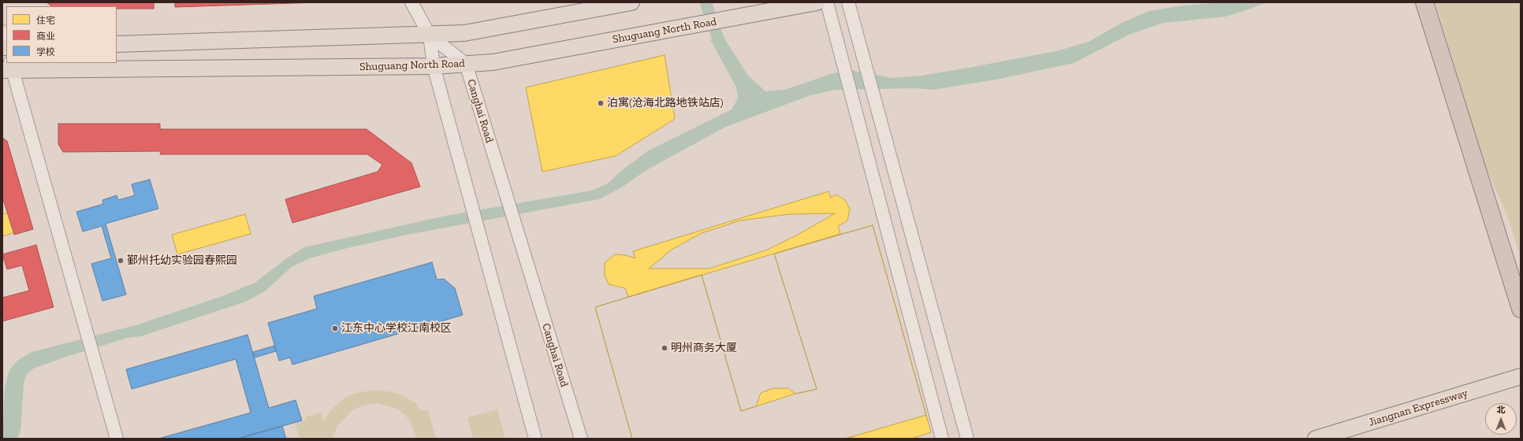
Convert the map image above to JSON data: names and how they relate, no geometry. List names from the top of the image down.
{
  "streets": {
    "main road": ["Shuguang North Road", "Jiangnan Expressway"],
    "street": ["Canghai Road"]
  },
  "crossings": [
    ["Shuguang North Road", "Canghai Road"]
  ],
  "places": [
    "泊寓(沧海北路地铁站店)",
    "鄞州托幼实验园春熙园",
    "江东中心学校江南校区",
    "明州商务大厦"
  ],
  "legend": ["住宅", "商业", "学校"],
  "north": "top"
}
